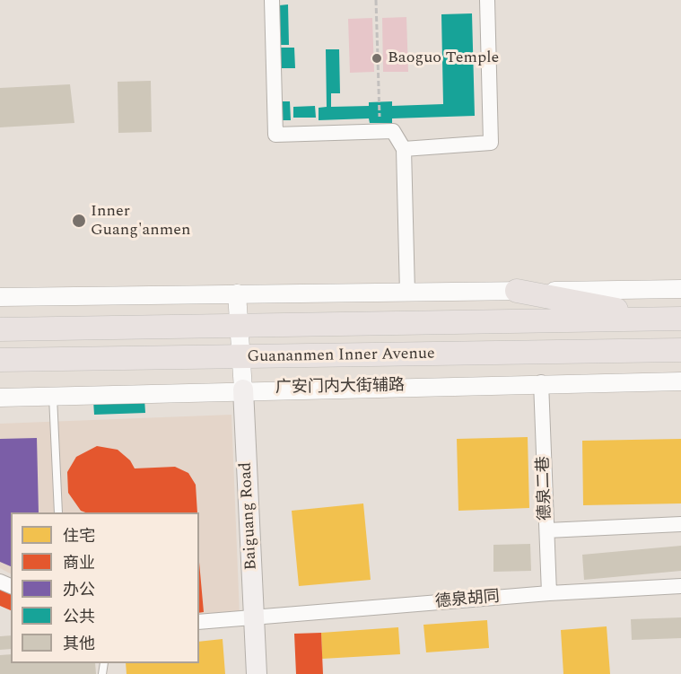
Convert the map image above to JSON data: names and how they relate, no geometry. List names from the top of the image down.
{
  "streets": {
    "main road": ["Guananmen Inner Avenue", "Baiguang Road"],
    "street": ["广安门内大街辅路", "德泉二巷", "德泉胡同"]
  },
  "crossings": [
    ["Guananmen Inner Avenue", "Baiguang Road"],
    ["广安门内大街辅路", "德泉二巷"],
    ["广安门内大街辅路", "Baiguang Road"],
    ["德泉二巷", "德泉胡同"],
    ["Baiguang Road", "德泉胡同"]
  ],
  "places": ["Baoguo Temple", "Inner Guang'anmen"],
  "legend": [
    "住宅",
    "商业",
    "办公",
    "公共",
    "其他"
  ]
}
